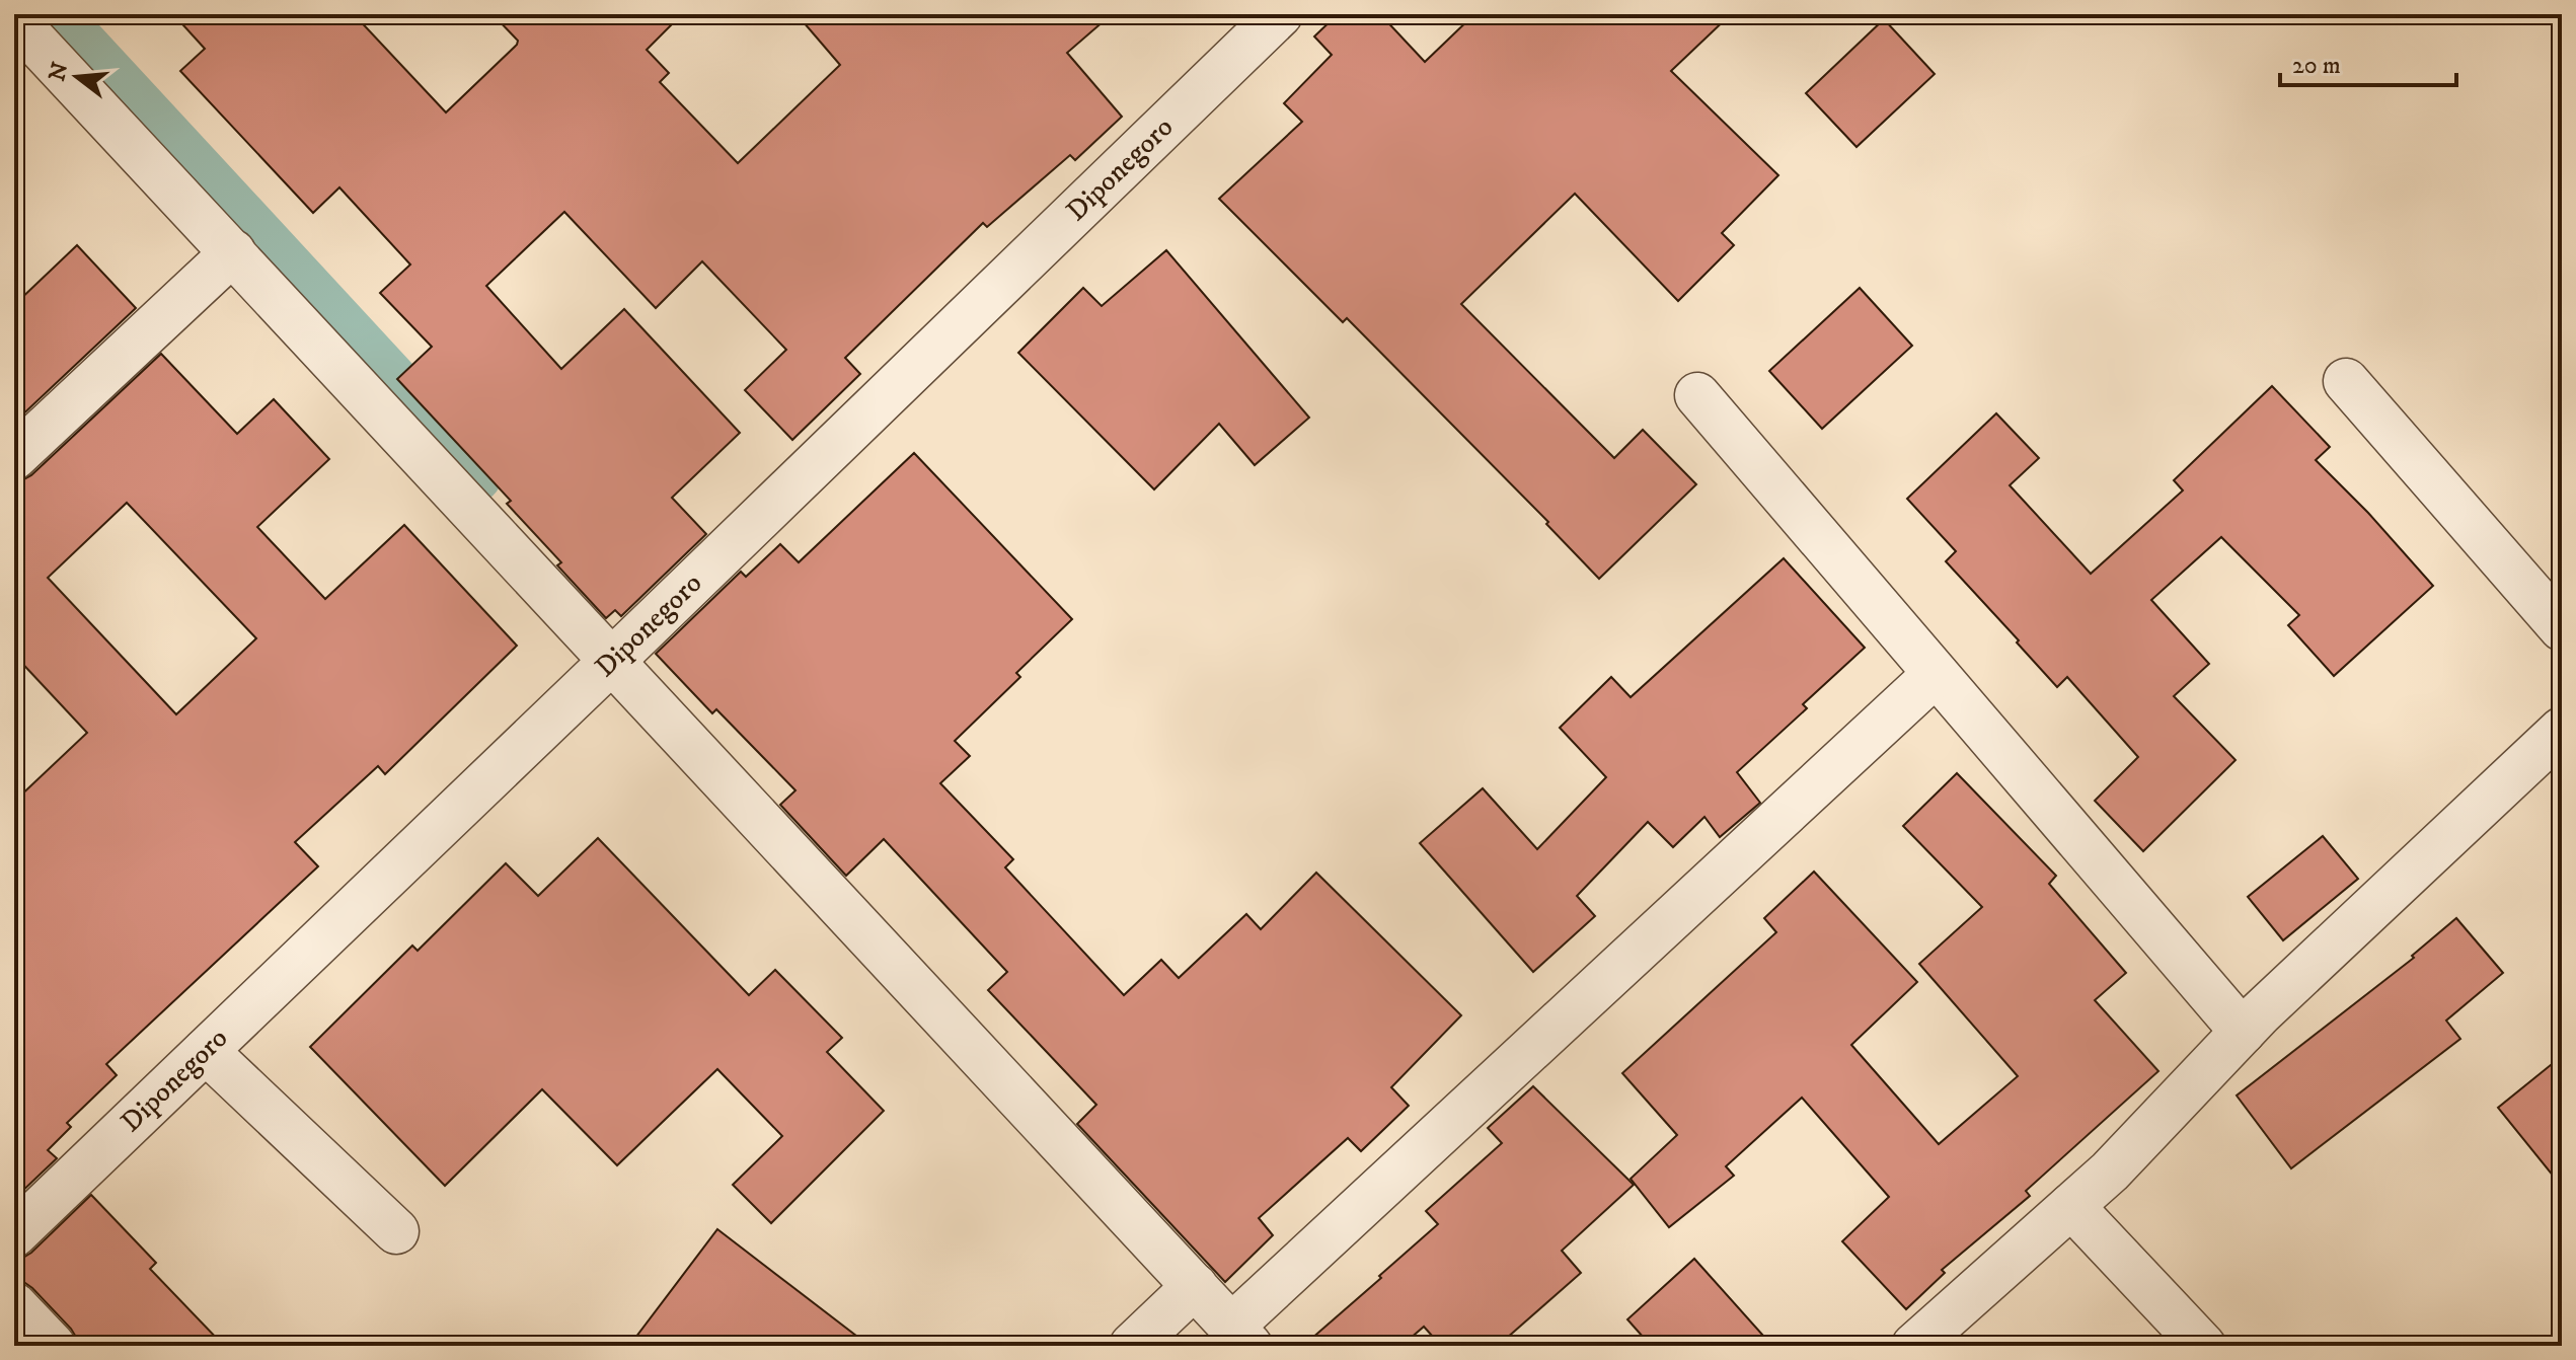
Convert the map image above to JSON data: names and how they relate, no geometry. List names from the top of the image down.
{
  "streets": {
    "street": ["Diponegoro"]
  },
  "scale_bar": "20 m",
  "north": "left"
}
